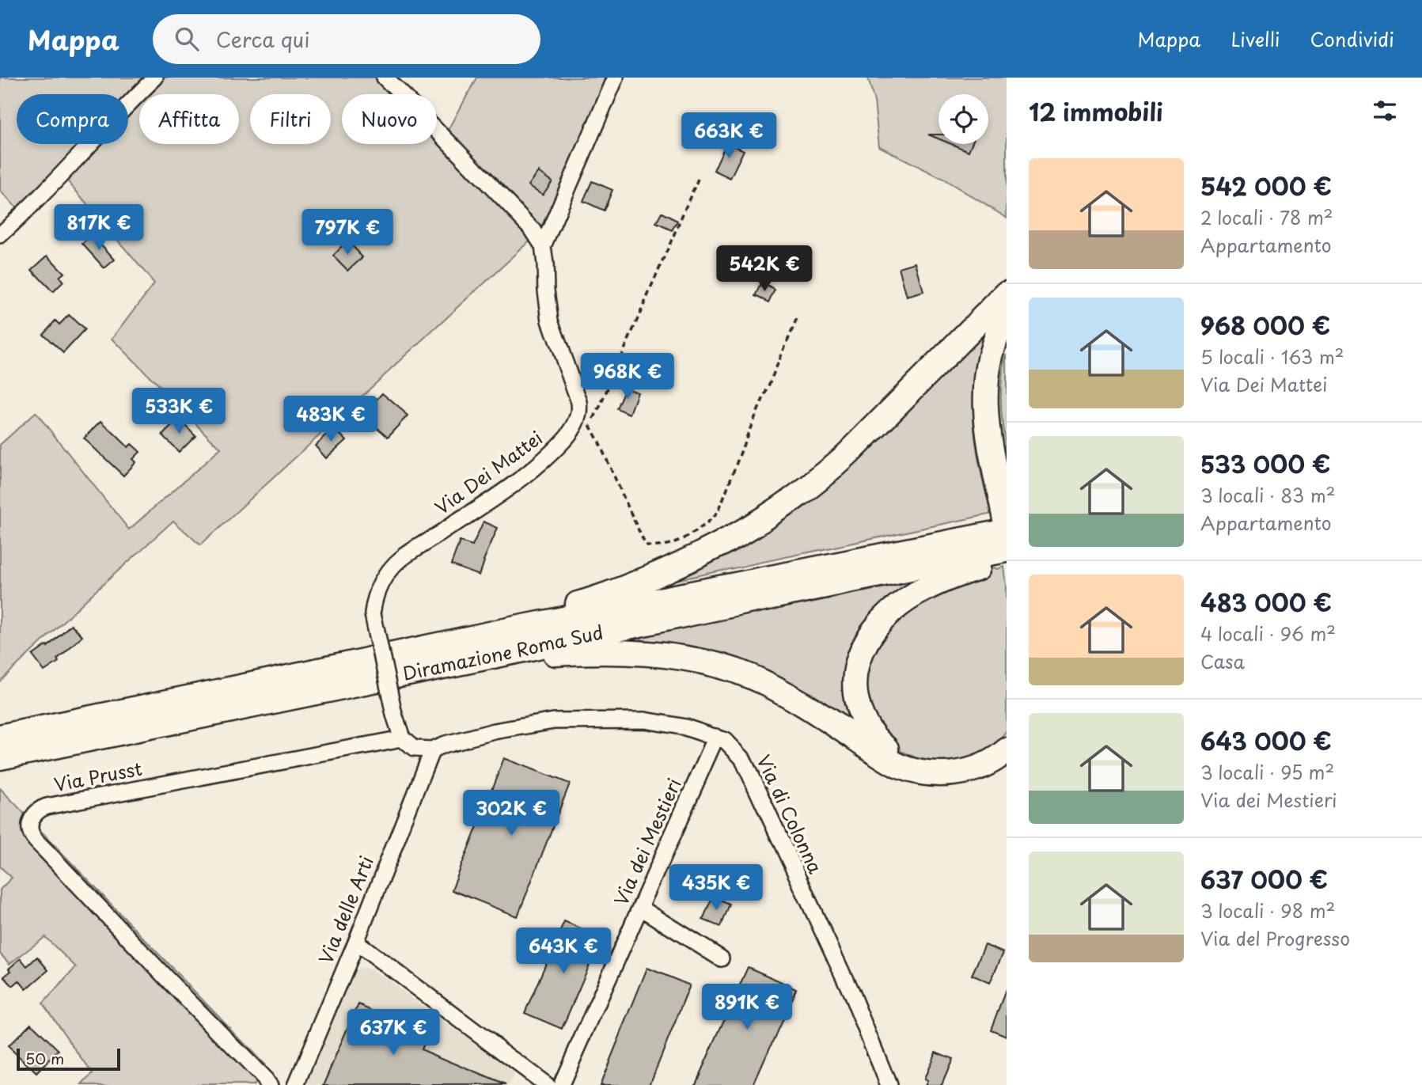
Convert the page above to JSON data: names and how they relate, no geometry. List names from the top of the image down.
{
  "streets": {
    "highway": ["Diramazione Roma Sud"],
    "street": [
      "Via Dei Mattei",
      "Via Prusst",
      "Via di Colonna",
      "Via dei Mestieri",
      "Via delle Arti"
    ]
  },
  "crossings": [
    ["Via Dei Mattei", "Via Prusst"],
    ["Via di Colonna", "Via dei Mestieri"],
    ["Via di Colonna", "Via delle Arti"]
  ],
  "scale_bar": "50 m",
  "page": {
    "header": "Mappa",
    "search": "Cerca qui",
    "nav": ["Mappa", "Livelli", "Condividi"],
    "heading": "12 immobili",
    "chip": [
      "Compra",
      "Affitta",
      "Filtri",
      "Nuovo"
    ],
    "price": [
      "663K €",
      "817K €",
      "797K €",
      "542K €",
      "968K €",
      "533K €",
      "483K €",
      "302K €",
      "435K €",
      "643K €",
      "891K €",
      "637K €"
    ],
    "list": [
      {
        "name": "542 000 €",
        "note": "2 locali · 78 m² · Appartamento"
      },
      {
        "name": "968 000 €",
        "note": "5 locali · 163 m² · Via Dei Mattei"
      },
      {
        "name": "533 000 €",
        "note": "3 locali · 83 m² · Appartamento"
      },
      {
        "name": "483 000 €",
        "note": "4 locali · 96 m² · Casa"
      },
      {
        "name": "643 000 €",
        "note": "3 locali · 95 m² · Via dei Mestieri"
      },
      {
        "name": "637 000 €",
        "note": "3 locali · 98 m² · Via del Progresso"
      }
    ],
    "scale": "50 m"
  }
}
